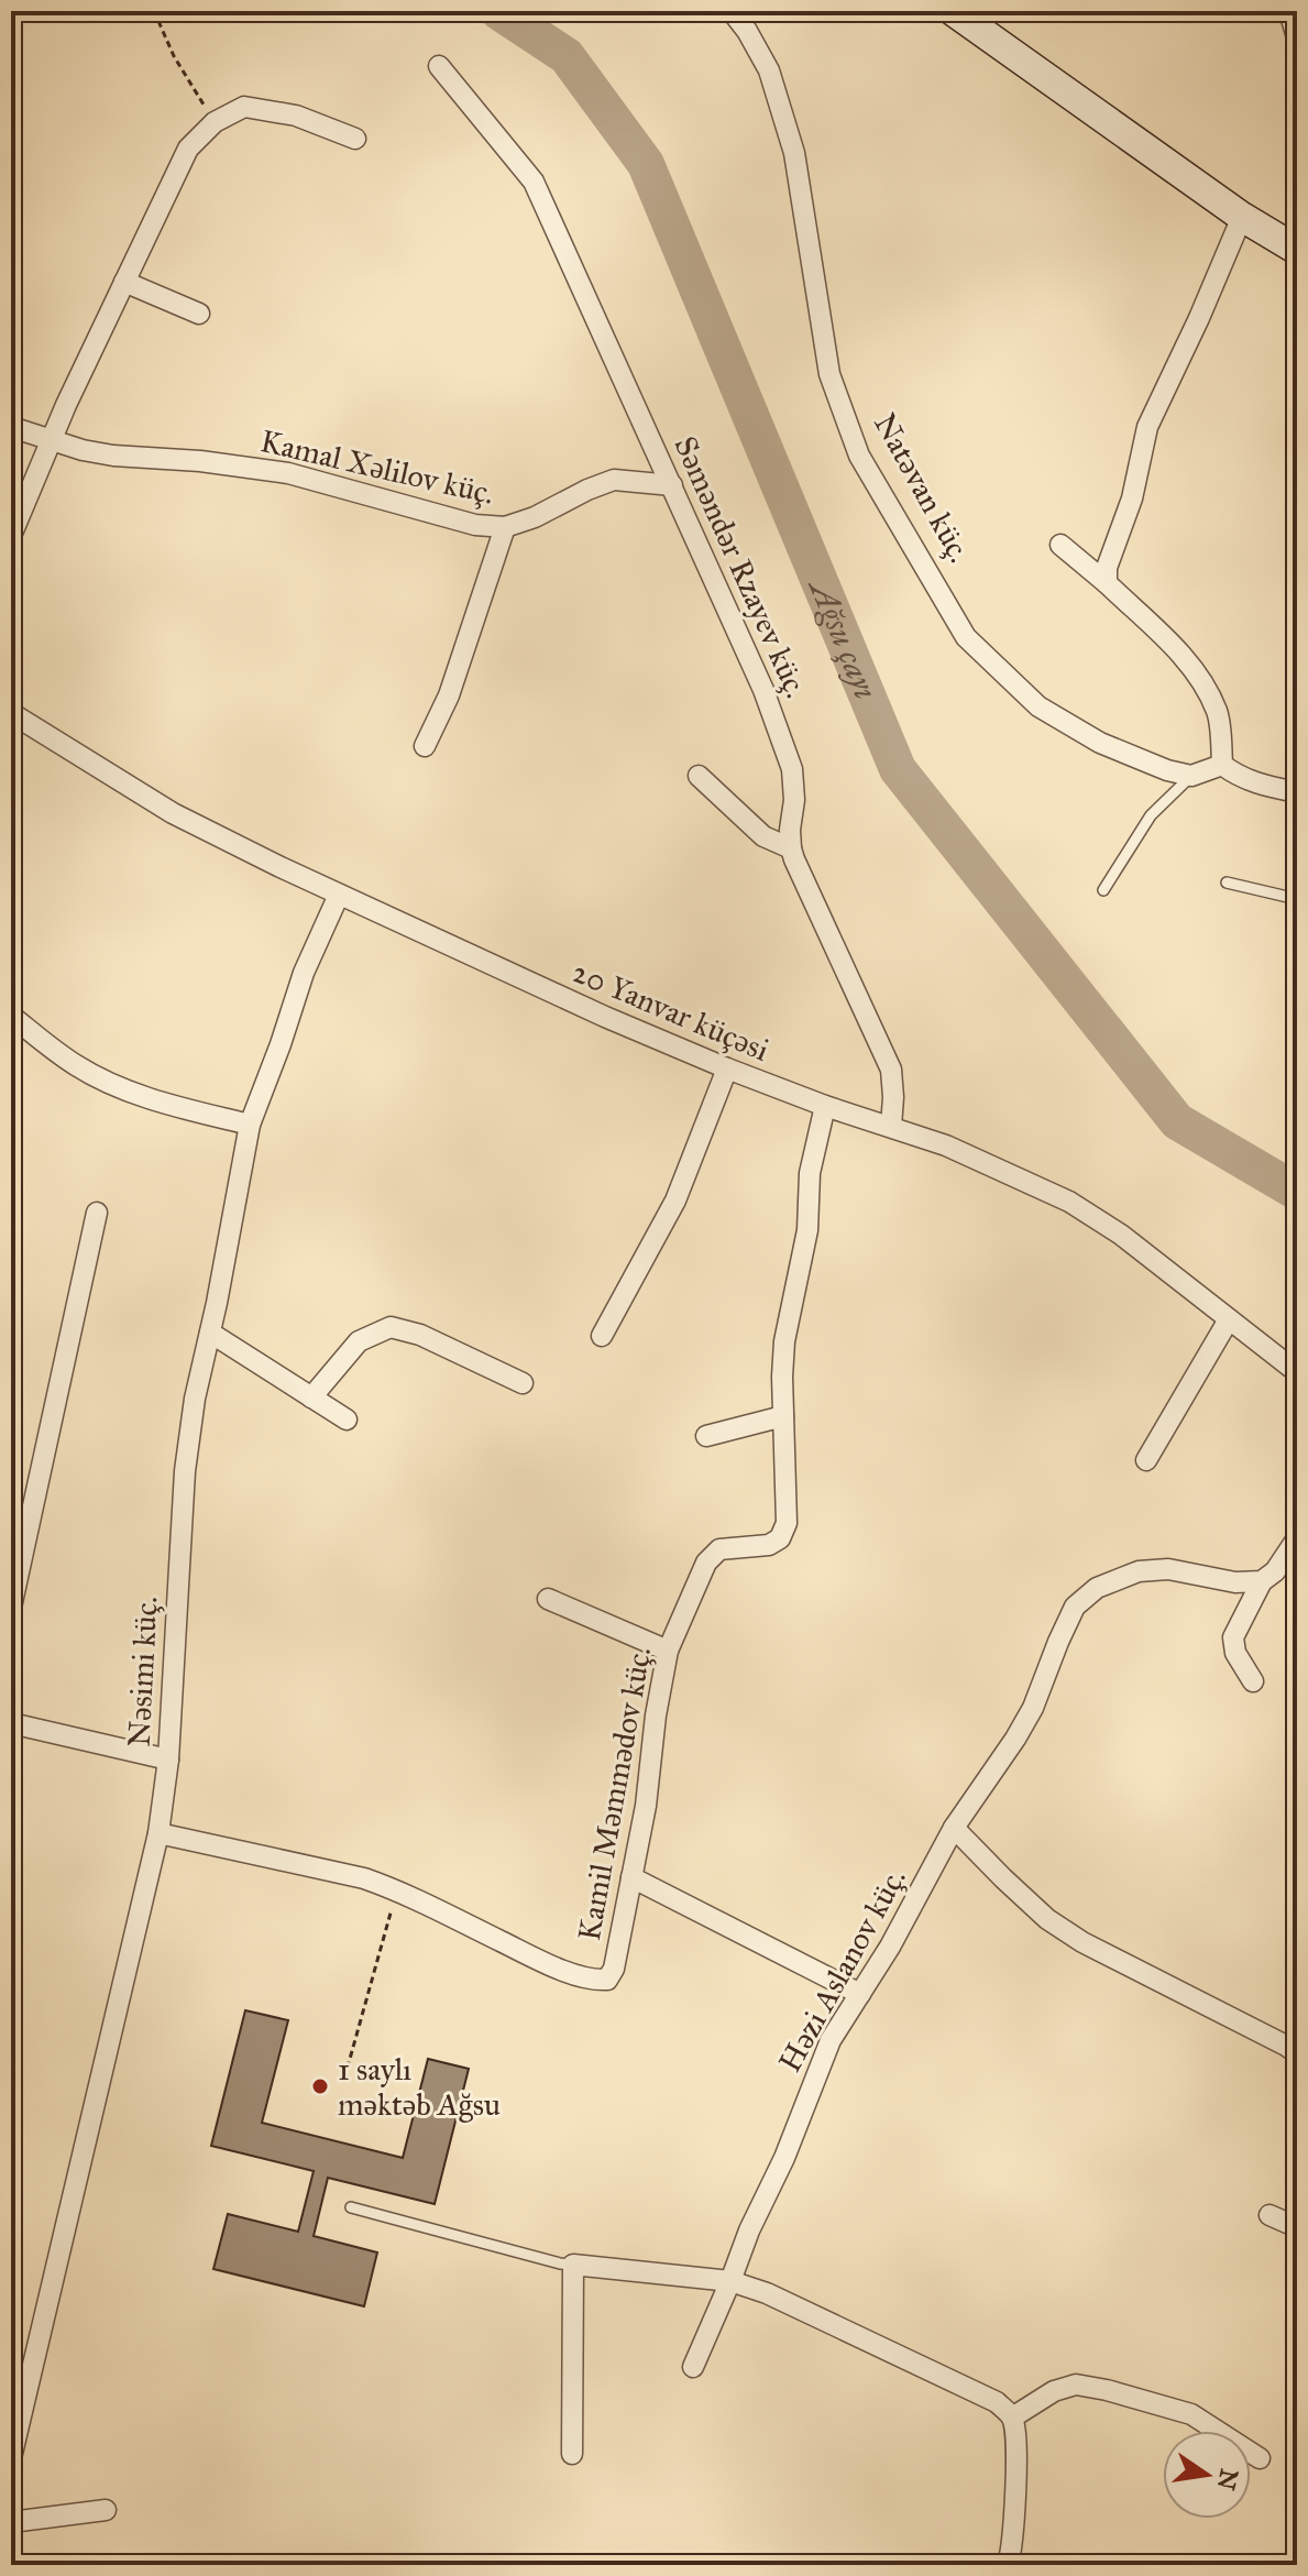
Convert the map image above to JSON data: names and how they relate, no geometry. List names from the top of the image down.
{
  "streets": {
    "street": [
      "Kamal Xəlilov küç.",
      "Natəvan küç.",
      "Səməndər Rzayev küç.",
      "20 Yanvar küçəsi",
      "Nəsimi küç.",
      "Kamil Məmmədov küç.",
      "Həzi Aslanov küç."
    ]
  },
  "crossings": [
    ["Kamal Xəlilov küç.", "Səməndər Rzayev küç."],
    ["Səməndər Rzayev küç.", "20 Yanvar küçəsi"],
    ["20 Yanvar küçəsi", "Nəsimi küç."],
    ["20 Yanvar küçəsi", "Kamil Məmmədov küç."],
    ["Nəsimi küç.", "Kamil Məmmədov küç."]
  ],
  "water": ["Ağsu çayı"],
  "places": ["1 saylı məktəb Ağsu"],
  "north": "right"
}
